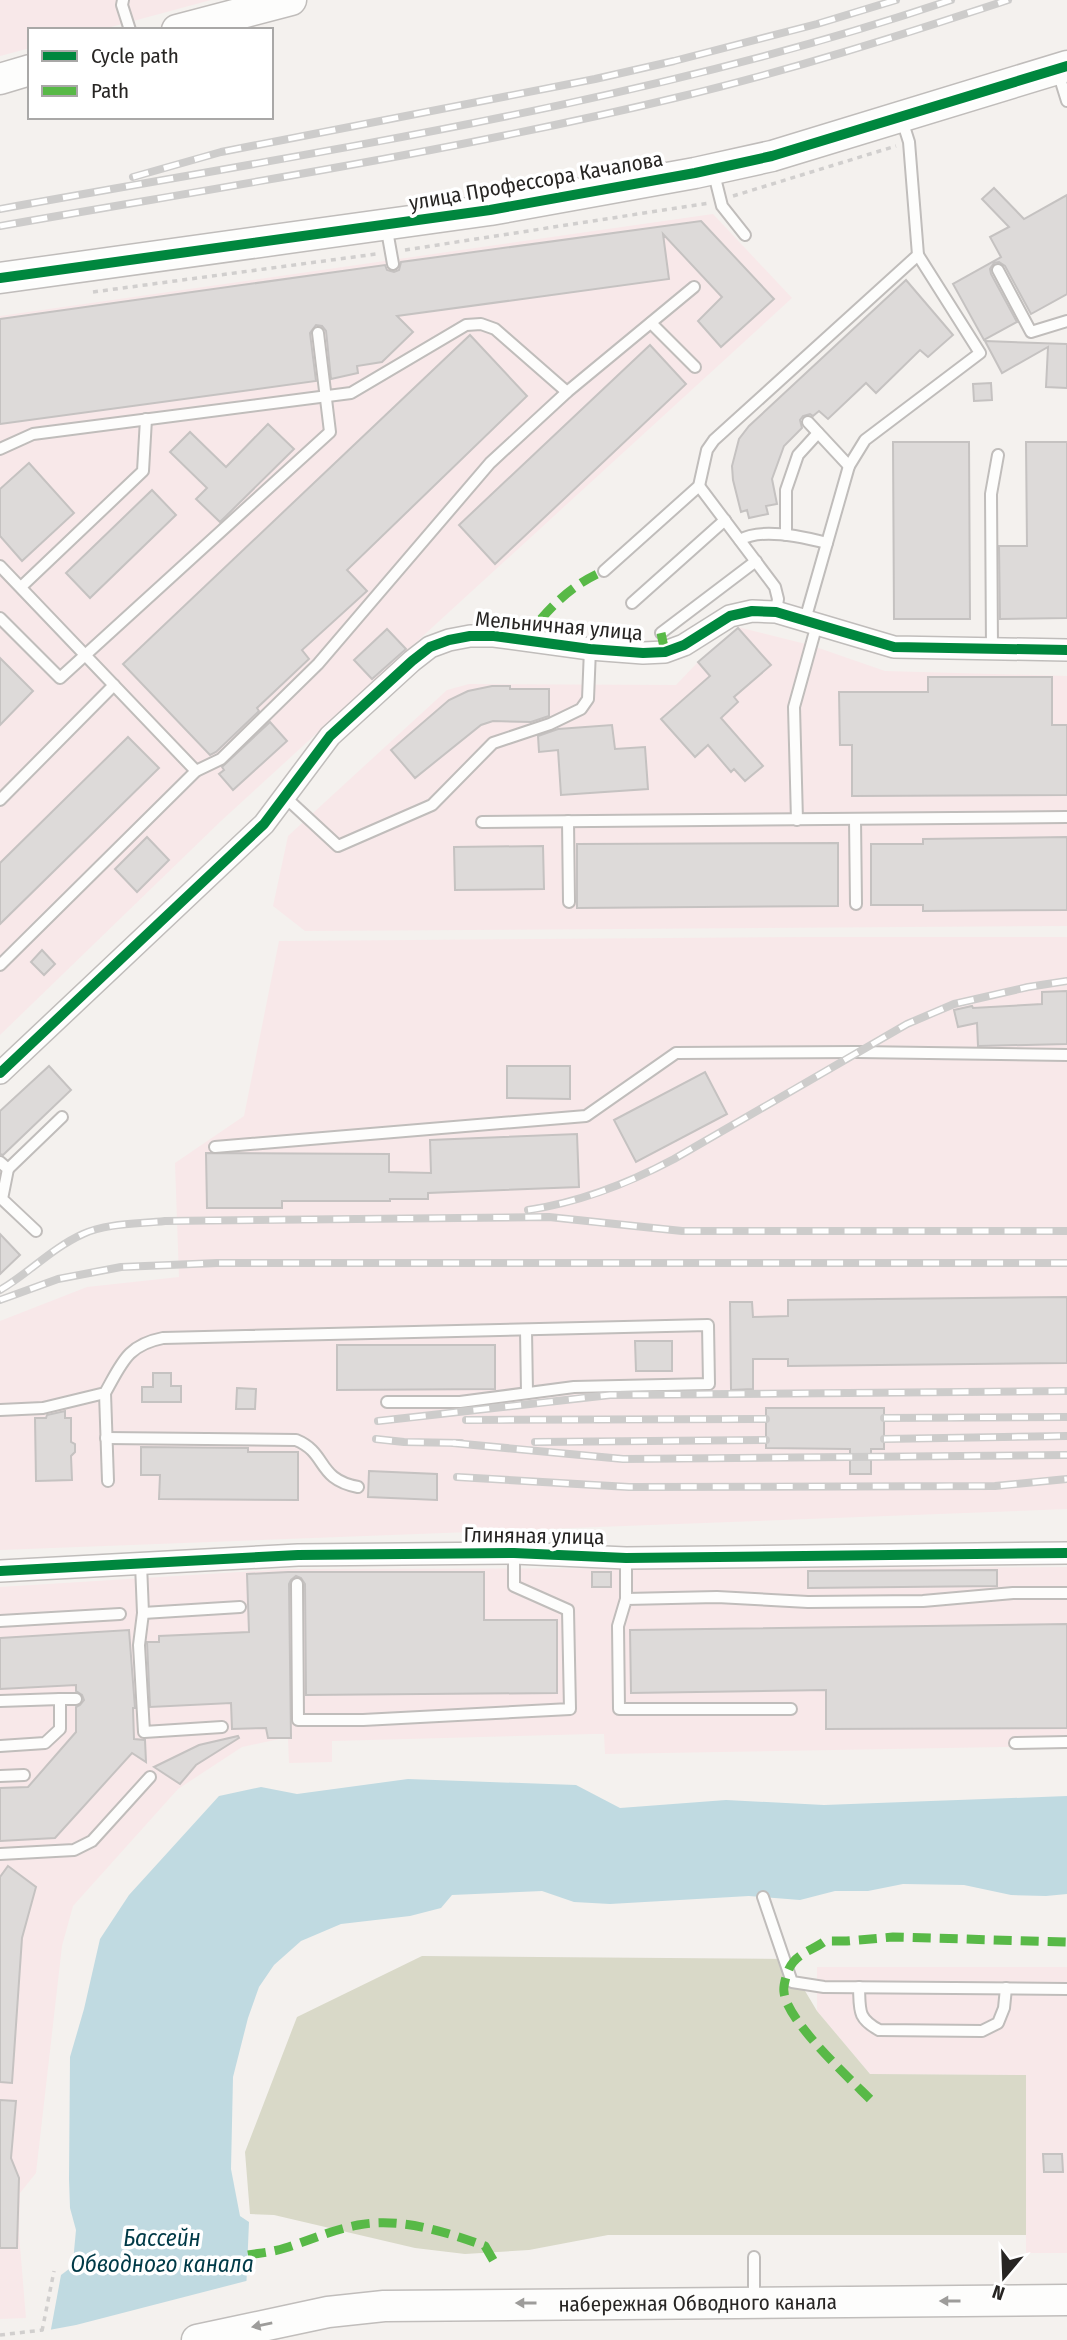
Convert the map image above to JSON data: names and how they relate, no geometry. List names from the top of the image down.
{
  "streets": {
    "street": [
      "улица Профессора Качалова",
      "Мельничная улица",
      "Глиняная улица",
      "набережная Обводного канала"
    ]
  },
  "one_way": ["набережная Обводного канала"],
  "water": ["Бассейн Обводного канала"],
  "legend": ["Cycle path", "Path"],
  "north": "bottom"
}
